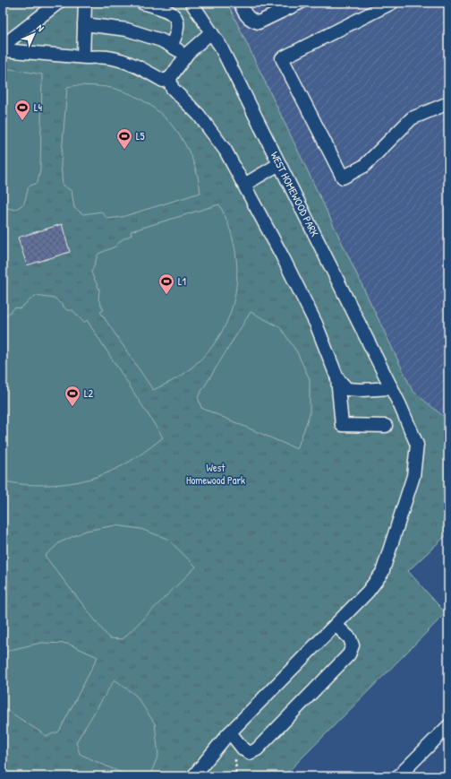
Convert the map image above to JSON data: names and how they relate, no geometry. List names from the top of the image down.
{
  "streets": {
    "street": ["WEST HOMEWOOD PARK"]
  },
  "parks": ["West Homewood Park"],
  "places": {
    "sports": [
      "L4",
      "L5",
      "L1",
      "L2"
    ]
  },
  "north": "top right"
}
